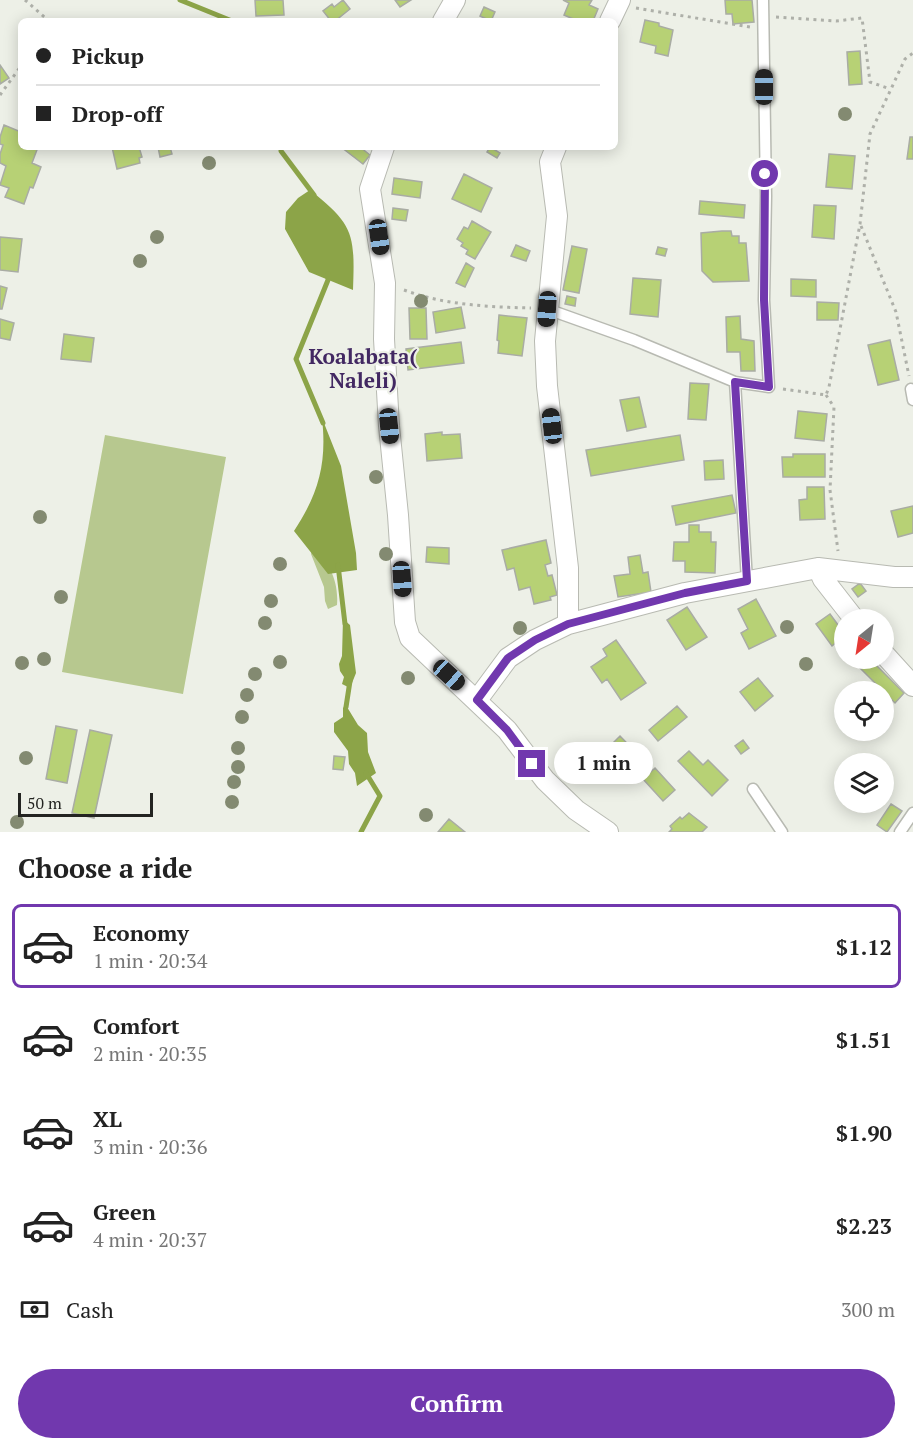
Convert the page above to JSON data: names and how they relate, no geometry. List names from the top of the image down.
{
  "districts": ["Koalabata( Naleli)"],
  "scale_bar": "50 m",
  "north": "bottom left",
  "page": {
    "banner": ["Pickup", "Drop-off"],
    "bubble": "1 min",
    "scale": "50 m",
    "heading": "Choose a ride",
    "list": [
      {
        "name": "Economy",
        "note": "1 min · 20:34",
        "value": "$1.12"
      },
      {
        "name": "Comfort",
        "note": "2 min · 20:35",
        "value": "$1.51"
      },
      {
        "name": "XL",
        "note": "3 min · 20:36",
        "value": "$1.90"
      },
      {
        "name": "Green",
        "note": "4 min · 20:37",
        "value": "$2.23"
      }
    ],
    "pay": ["Cash", "300 m"],
    "buttons": "Confirm"
  }
}
